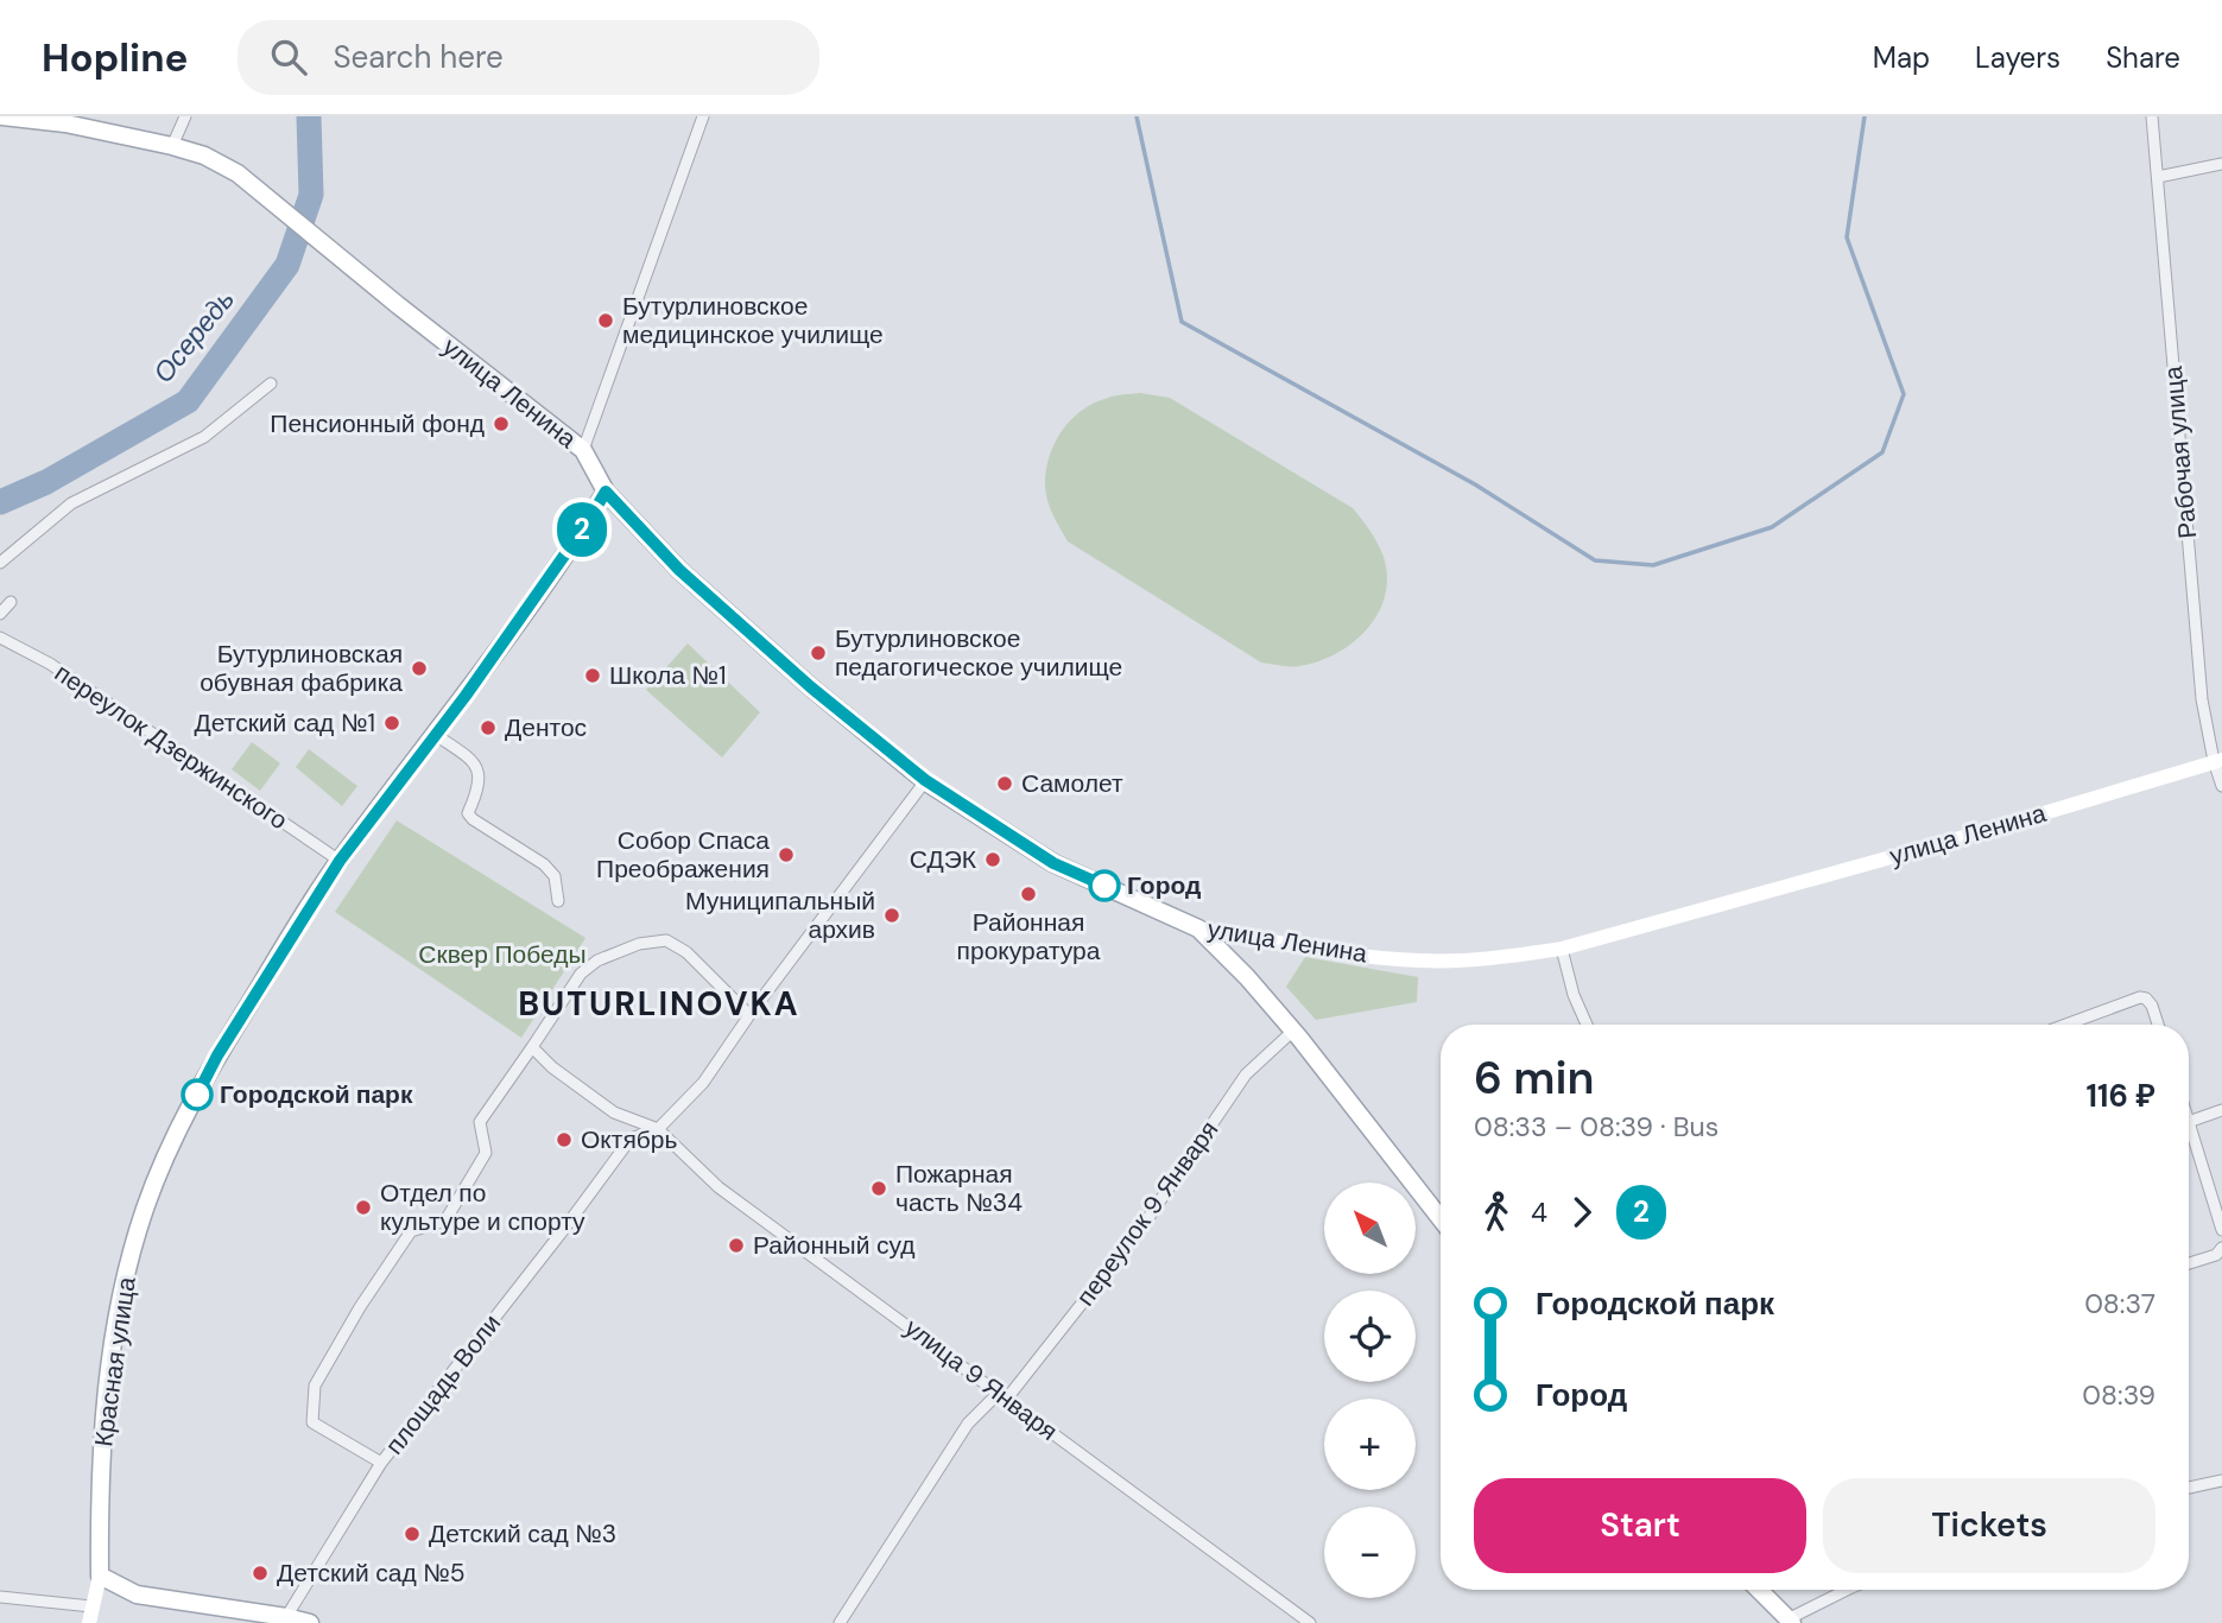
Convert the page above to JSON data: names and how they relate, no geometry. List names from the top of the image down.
{
  "streets": {
    "main road": ["улица Ленина", "Красная улица"],
    "street": [
      "Рабочая улица",
      "переулок Дзержинского",
      "переулок 9 Января",
      "улица 9 Января",
      "площадь Воли"
    ]
  },
  "crossings": [
    ["улица Ленина", "Рабочая улица"],
    ["улица Ленина", "Красная улица"],
    ["улица Ленина", "площадь Воли"],
    ["переулок Дзержинского", "Красная улица"],
    ["переулок 9 Января", "улица 9 Января"],
    ["улица 9 Января", "площадь Воли"]
  ],
  "districts": ["BUTURLINOVKA"],
  "water": ["Осередь"],
  "parks": ["Сквер Победы"],
  "places": [
    "Бутурлиновское медицинское училище",
    "Пенсионный фонд",
    "Бутурлиновское педагогическое училище",
    "Бутурлиновская обувная фабрика",
    "Школа №1",
    "Детский сад №1",
    "Дентос",
    "Самолет",
    "Собор Спаса Преображения",
    "СДЭК",
    "Город",
    "Районная прокуратура",
    "Муниципальный архив",
    "Городской парк",
    "Октябрь",
    "Пожарная часть №34",
    "Отдел по культуре и спорту",
    "Районный суд",
    "Детский сад №3",
    "Детский сад №5"
  ],
  "lines": ["bus line 2"],
  "north": "top left",
  "page": {
    "header": "Hopline",
    "search": "Search here",
    "nav": ["Map", "Layers", "Share"],
    "on_map": "2",
    "heading": ["6 min", "08:33 – 08:39 · Bus", "116 ₽"],
    "legs": ["4", "2"],
    "map_buttons": ["+", "−"],
    "list": [
      {
        "name": "Городской парк",
        "value": "08:37"
      },
      {
        "name": "Город",
        "value": "08:39"
      }
    ],
    "buttons": ["Start", "Tickets"]
  }
}
